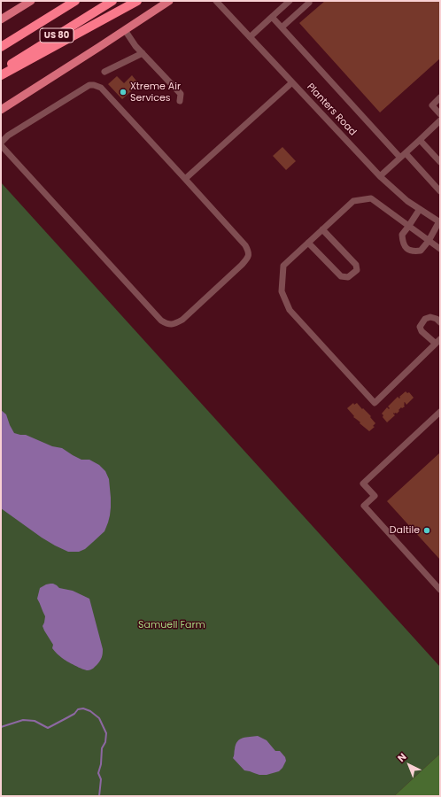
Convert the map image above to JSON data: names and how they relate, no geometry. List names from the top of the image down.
{
  "streets": {
    "highway": ["US 80"],
    "street": ["Planters Road"]
  },
  "parks": ["Samuell Farm"],
  "places": ["Xtreme Air Services", "Daltile"],
  "north": "top left"
}
